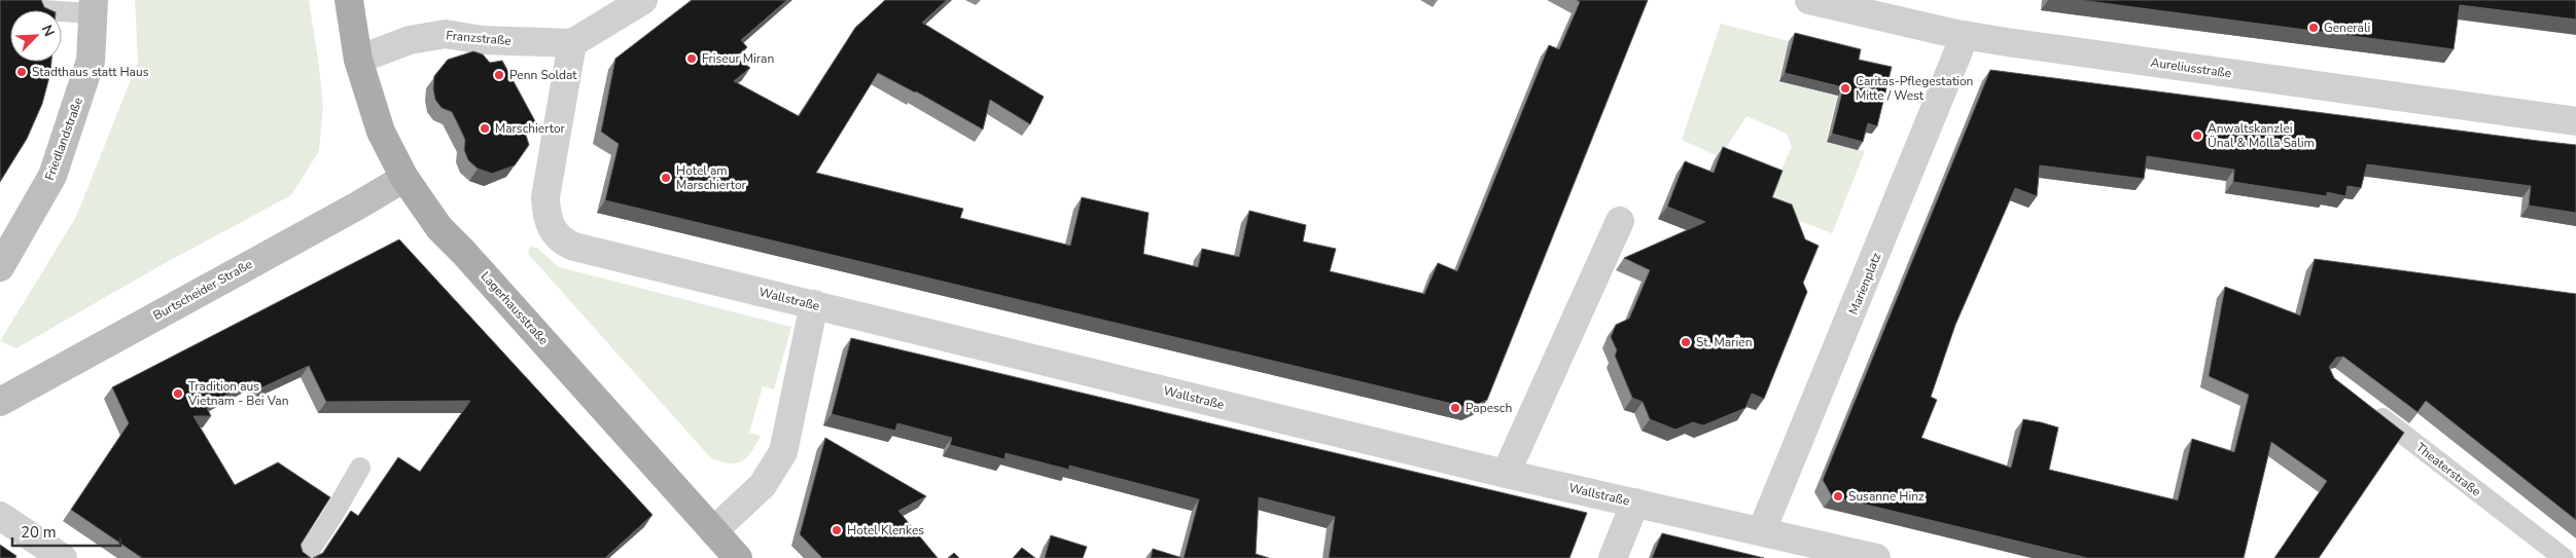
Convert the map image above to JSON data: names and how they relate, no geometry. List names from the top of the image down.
{
  "streets": {
    "main road": ["Friedlandstraße", "Burtscheider Straße", "Lagerhausstraße"],
    "street": [
      "Franzstraße",
      "Aureliusstraße",
      "Marienplatz",
      "Wallstraße"
    ],
    "lane": ["Theaterstraße"]
  },
  "crossings": [
    ["Franzstraße", "Wallstraße"],
    ["Franzstraße", "Lagerhausstraße"],
    ["Aureliusstraße", "Marienplatz"],
    ["Marienplatz", "Wallstraße"],
    ["Burtscheider Straße", "Lagerhausstraße"]
  ],
  "places": [
    "Generali",
    "Friseur Miran",
    "Stadthaus statt Haus",
    "Penn Soldat",
    "Caritas-Pflegestation Mitte / West",
    "Marschiertor",
    "Anwaltskanzlei Ünal & Molla Salim",
    "Hotel am Marschiertor",
    "St. Marien",
    "Tradition aus Vietnam - Bei Van",
    "Papesch",
    "Susanne Hinz",
    "Hotel Klenkes"
  ],
  "scale_bar": "20 m",
  "north": "top right"
}
